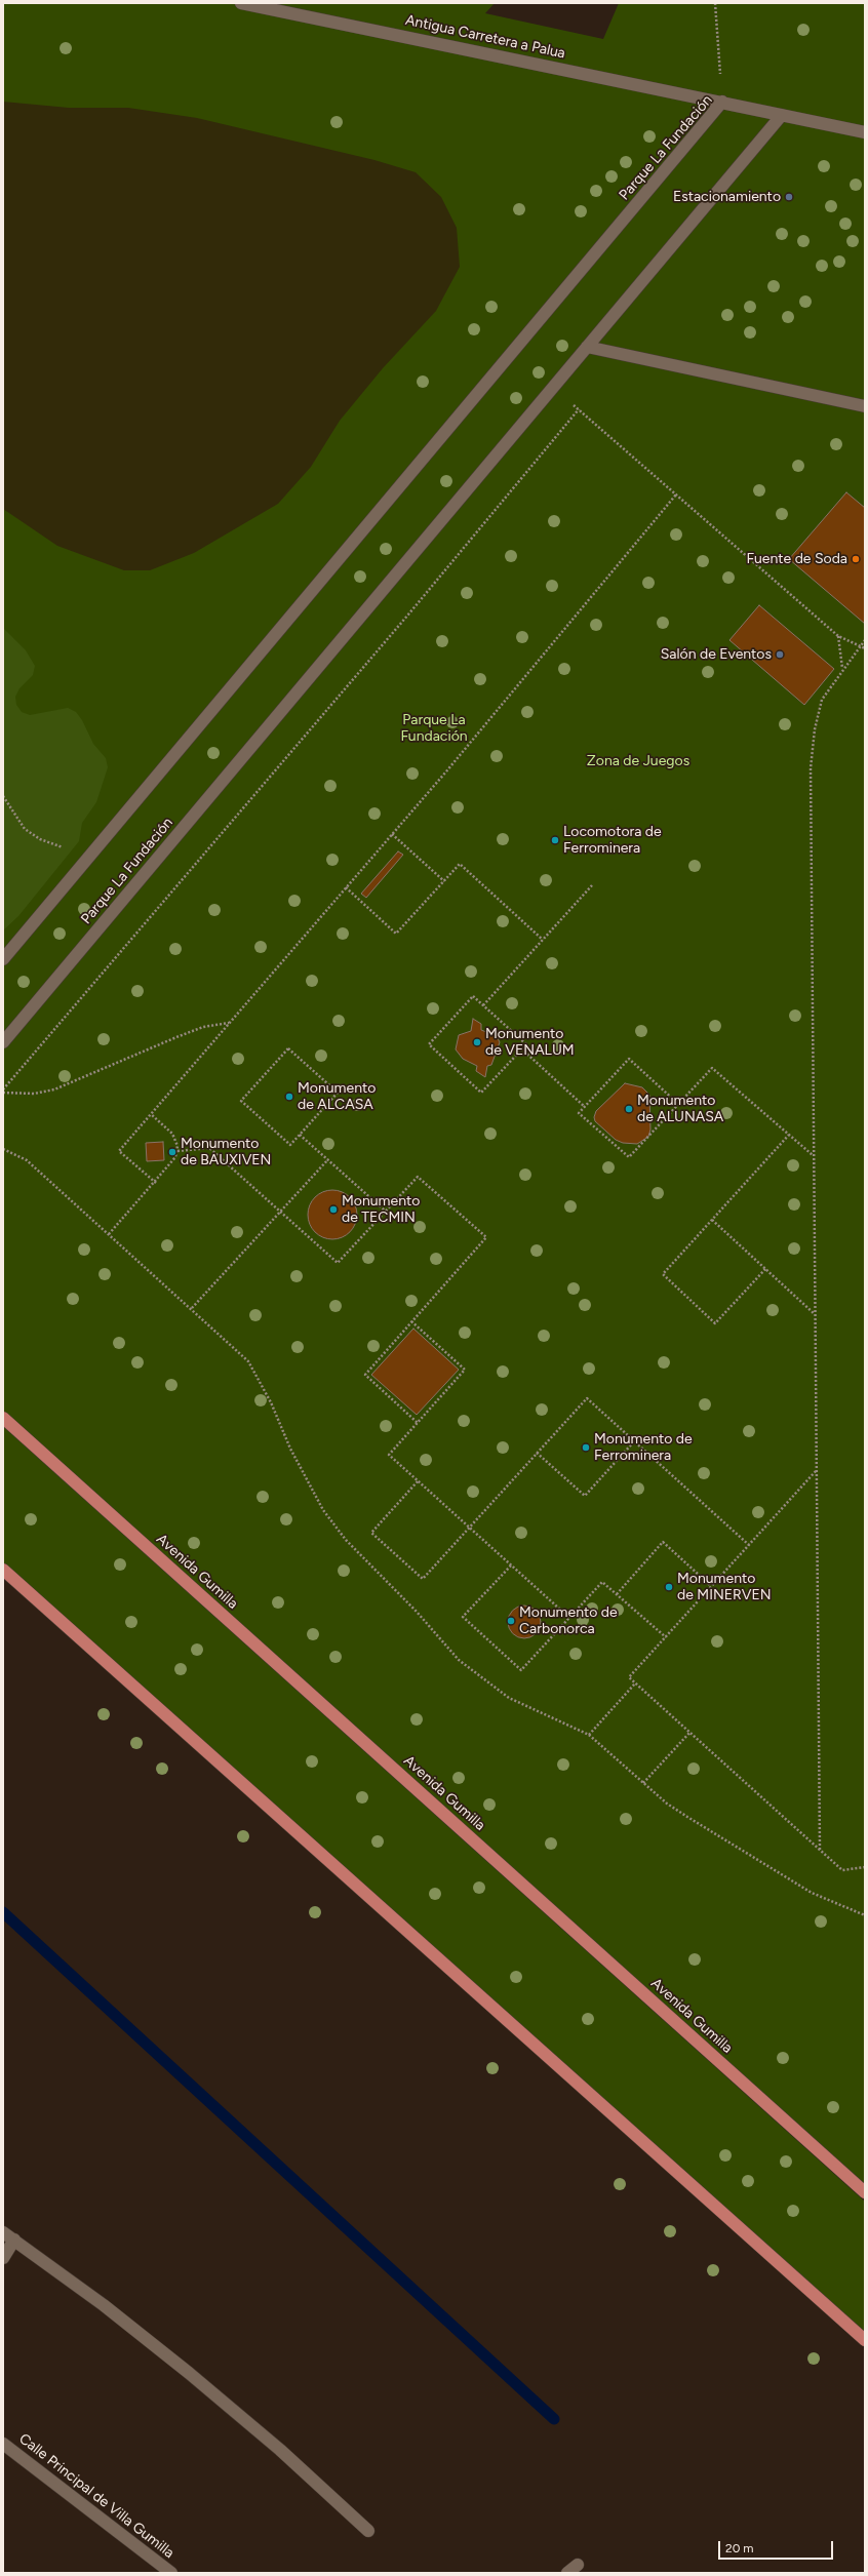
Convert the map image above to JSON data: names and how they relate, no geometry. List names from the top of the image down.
{
  "streets": {
    "main road": ["Avenida Gumilla"],
    "street": ["Antigua Carretera a Palua", "Parque La Fundación", "Calle Principal de Villa Gumilla"]
  },
  "crossings": [
    ["Antigua Carretera a Palua", "Parque La Fundación"]
  ],
  "parks": ["Parque La Fundación", "Zona de Juegos"],
  "places": [
    "Estacionamiento",
    "Fuente de Soda",
    "Salón de Eventos",
    "Locomotora de Ferrominera",
    "Monumento de VENALUM",
    "Monumento de ALCASA",
    "Monumento de ALUNASA",
    "Monumento de BAUXIVEN",
    "Monumento de TECMIN",
    "Monumento de Ferrominera",
    "Monumento de MINERVEN",
    "Monumento de Carbonorca"
  ],
  "scale_bar": "20 m"
}
